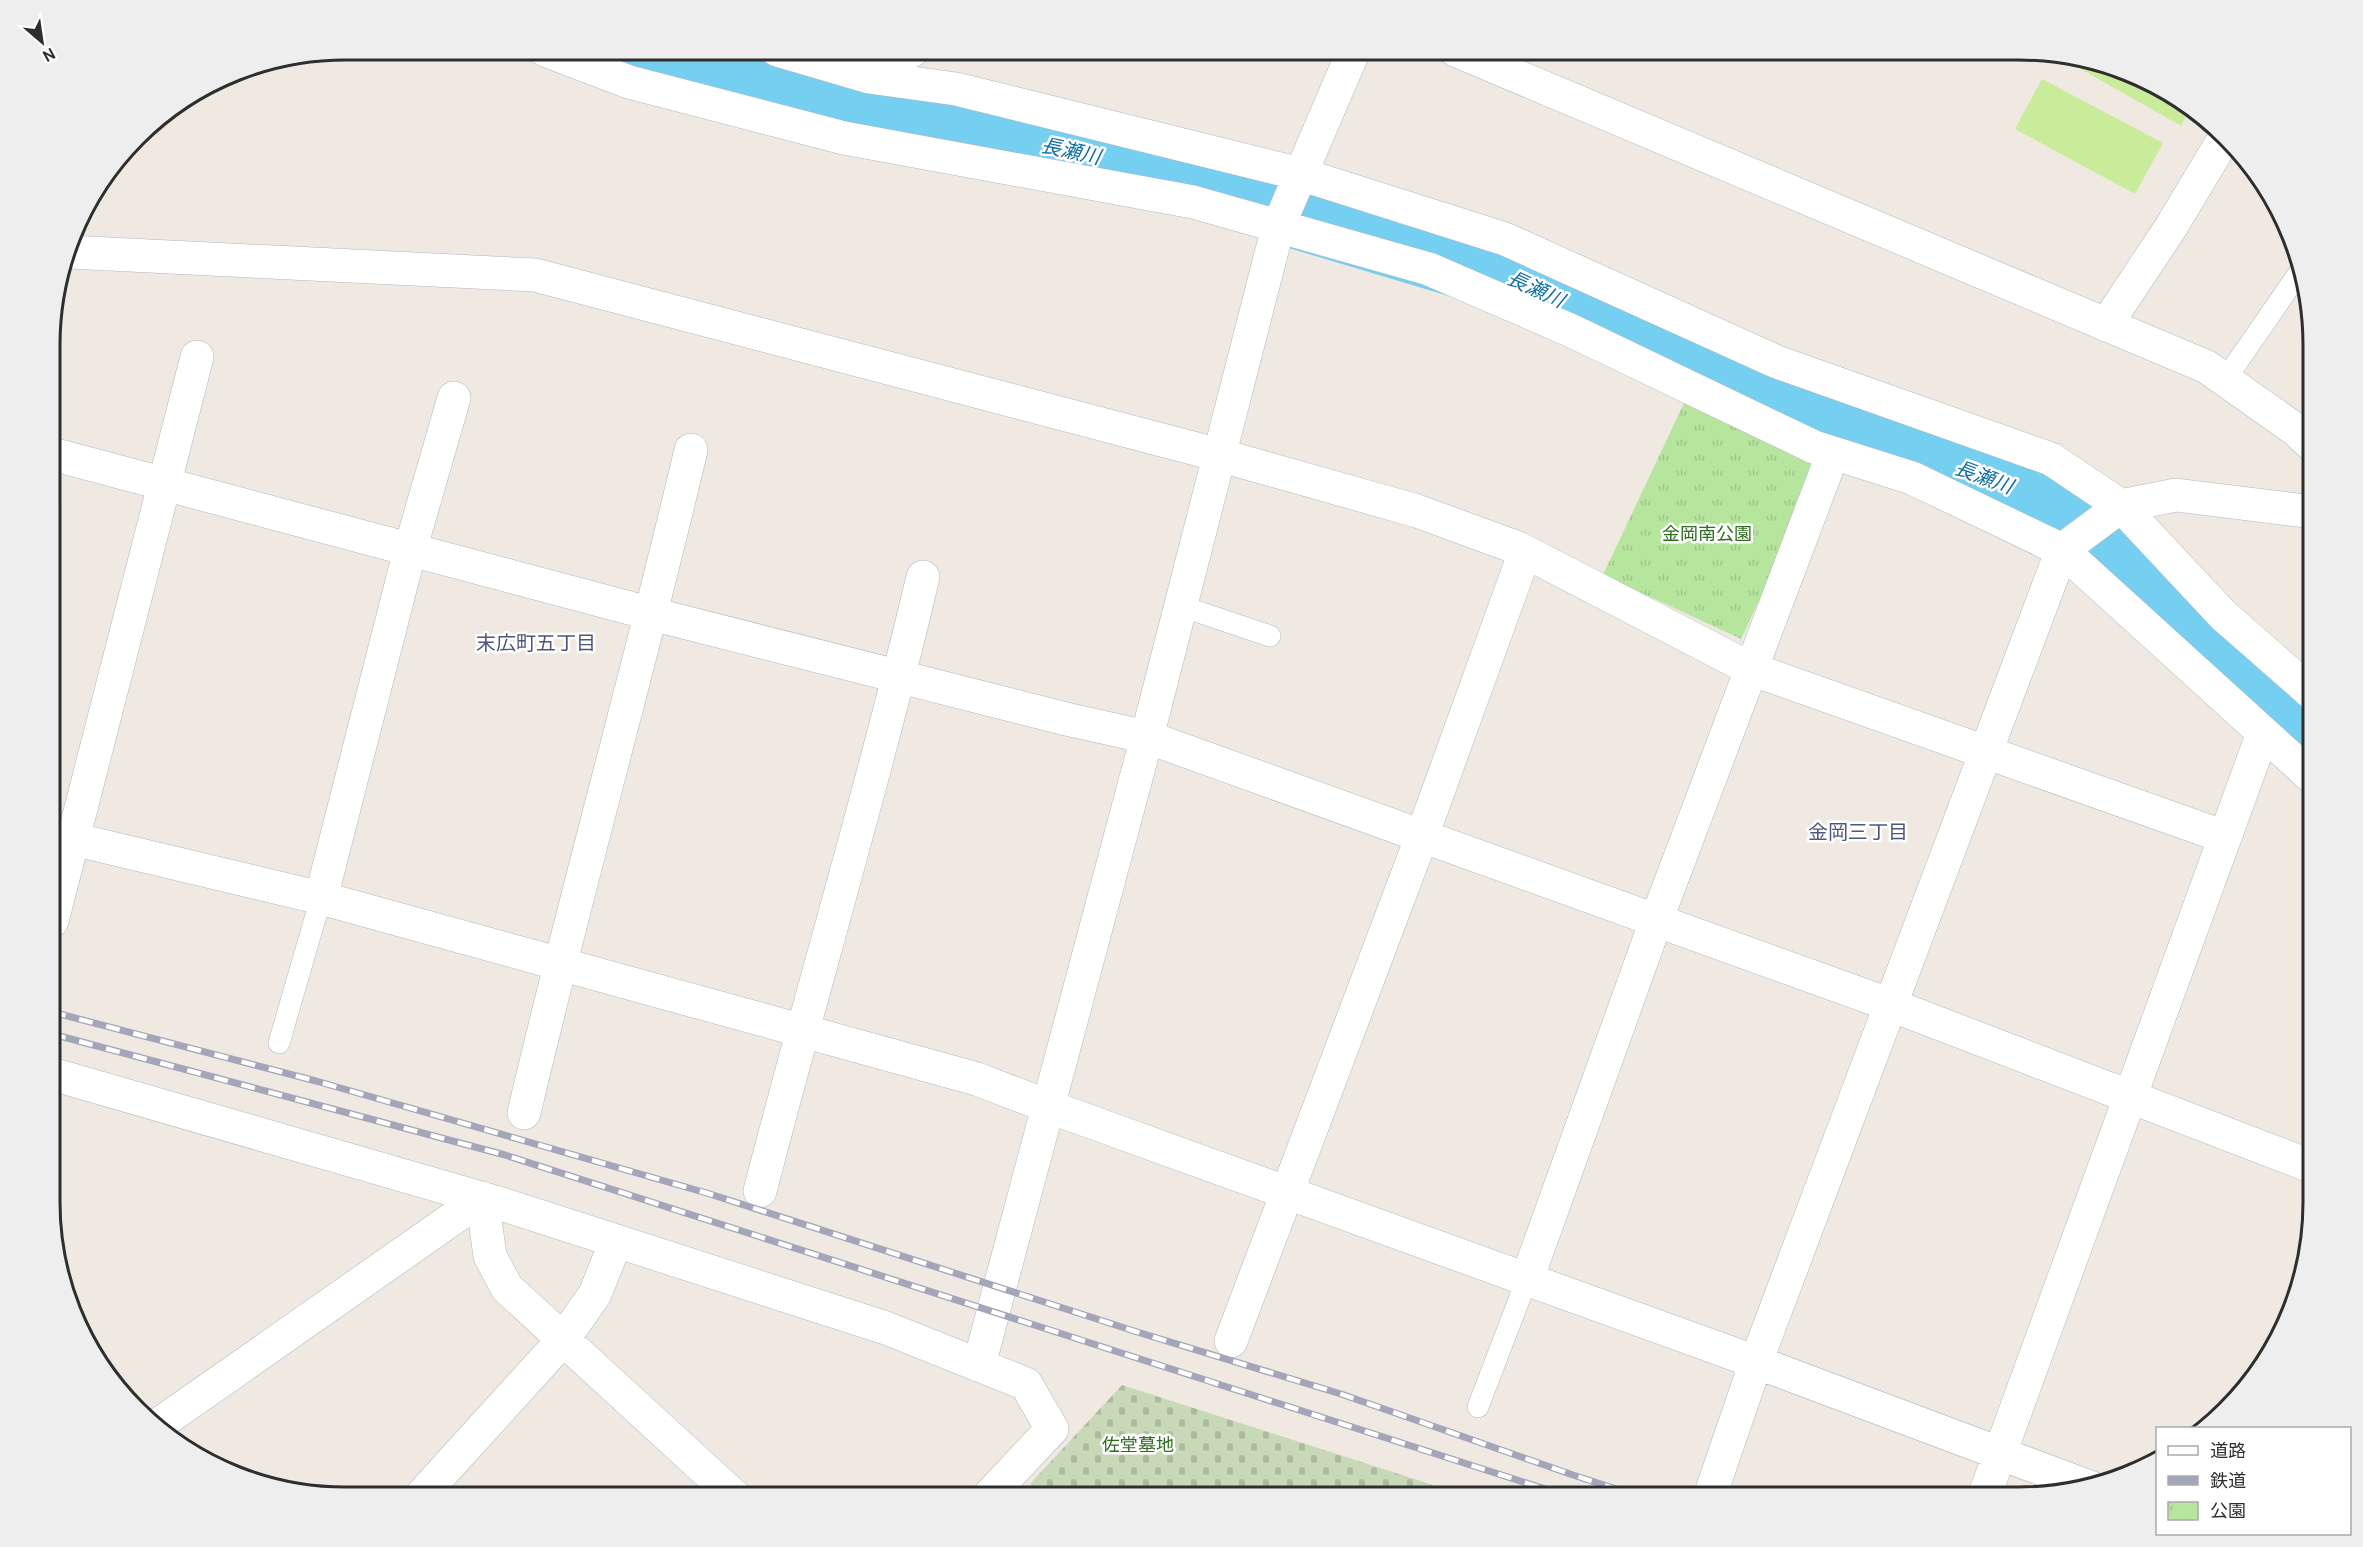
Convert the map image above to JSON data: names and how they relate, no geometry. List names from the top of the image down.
{
  "districts": ["末広町五丁目", "金岡三丁目"],
  "water": ["長瀬川"],
  "parks": ["金岡南公園", "佐堂墓地"],
  "legend": ["道路", "鉄道", "公園"],
  "north": "bottom right"
}
